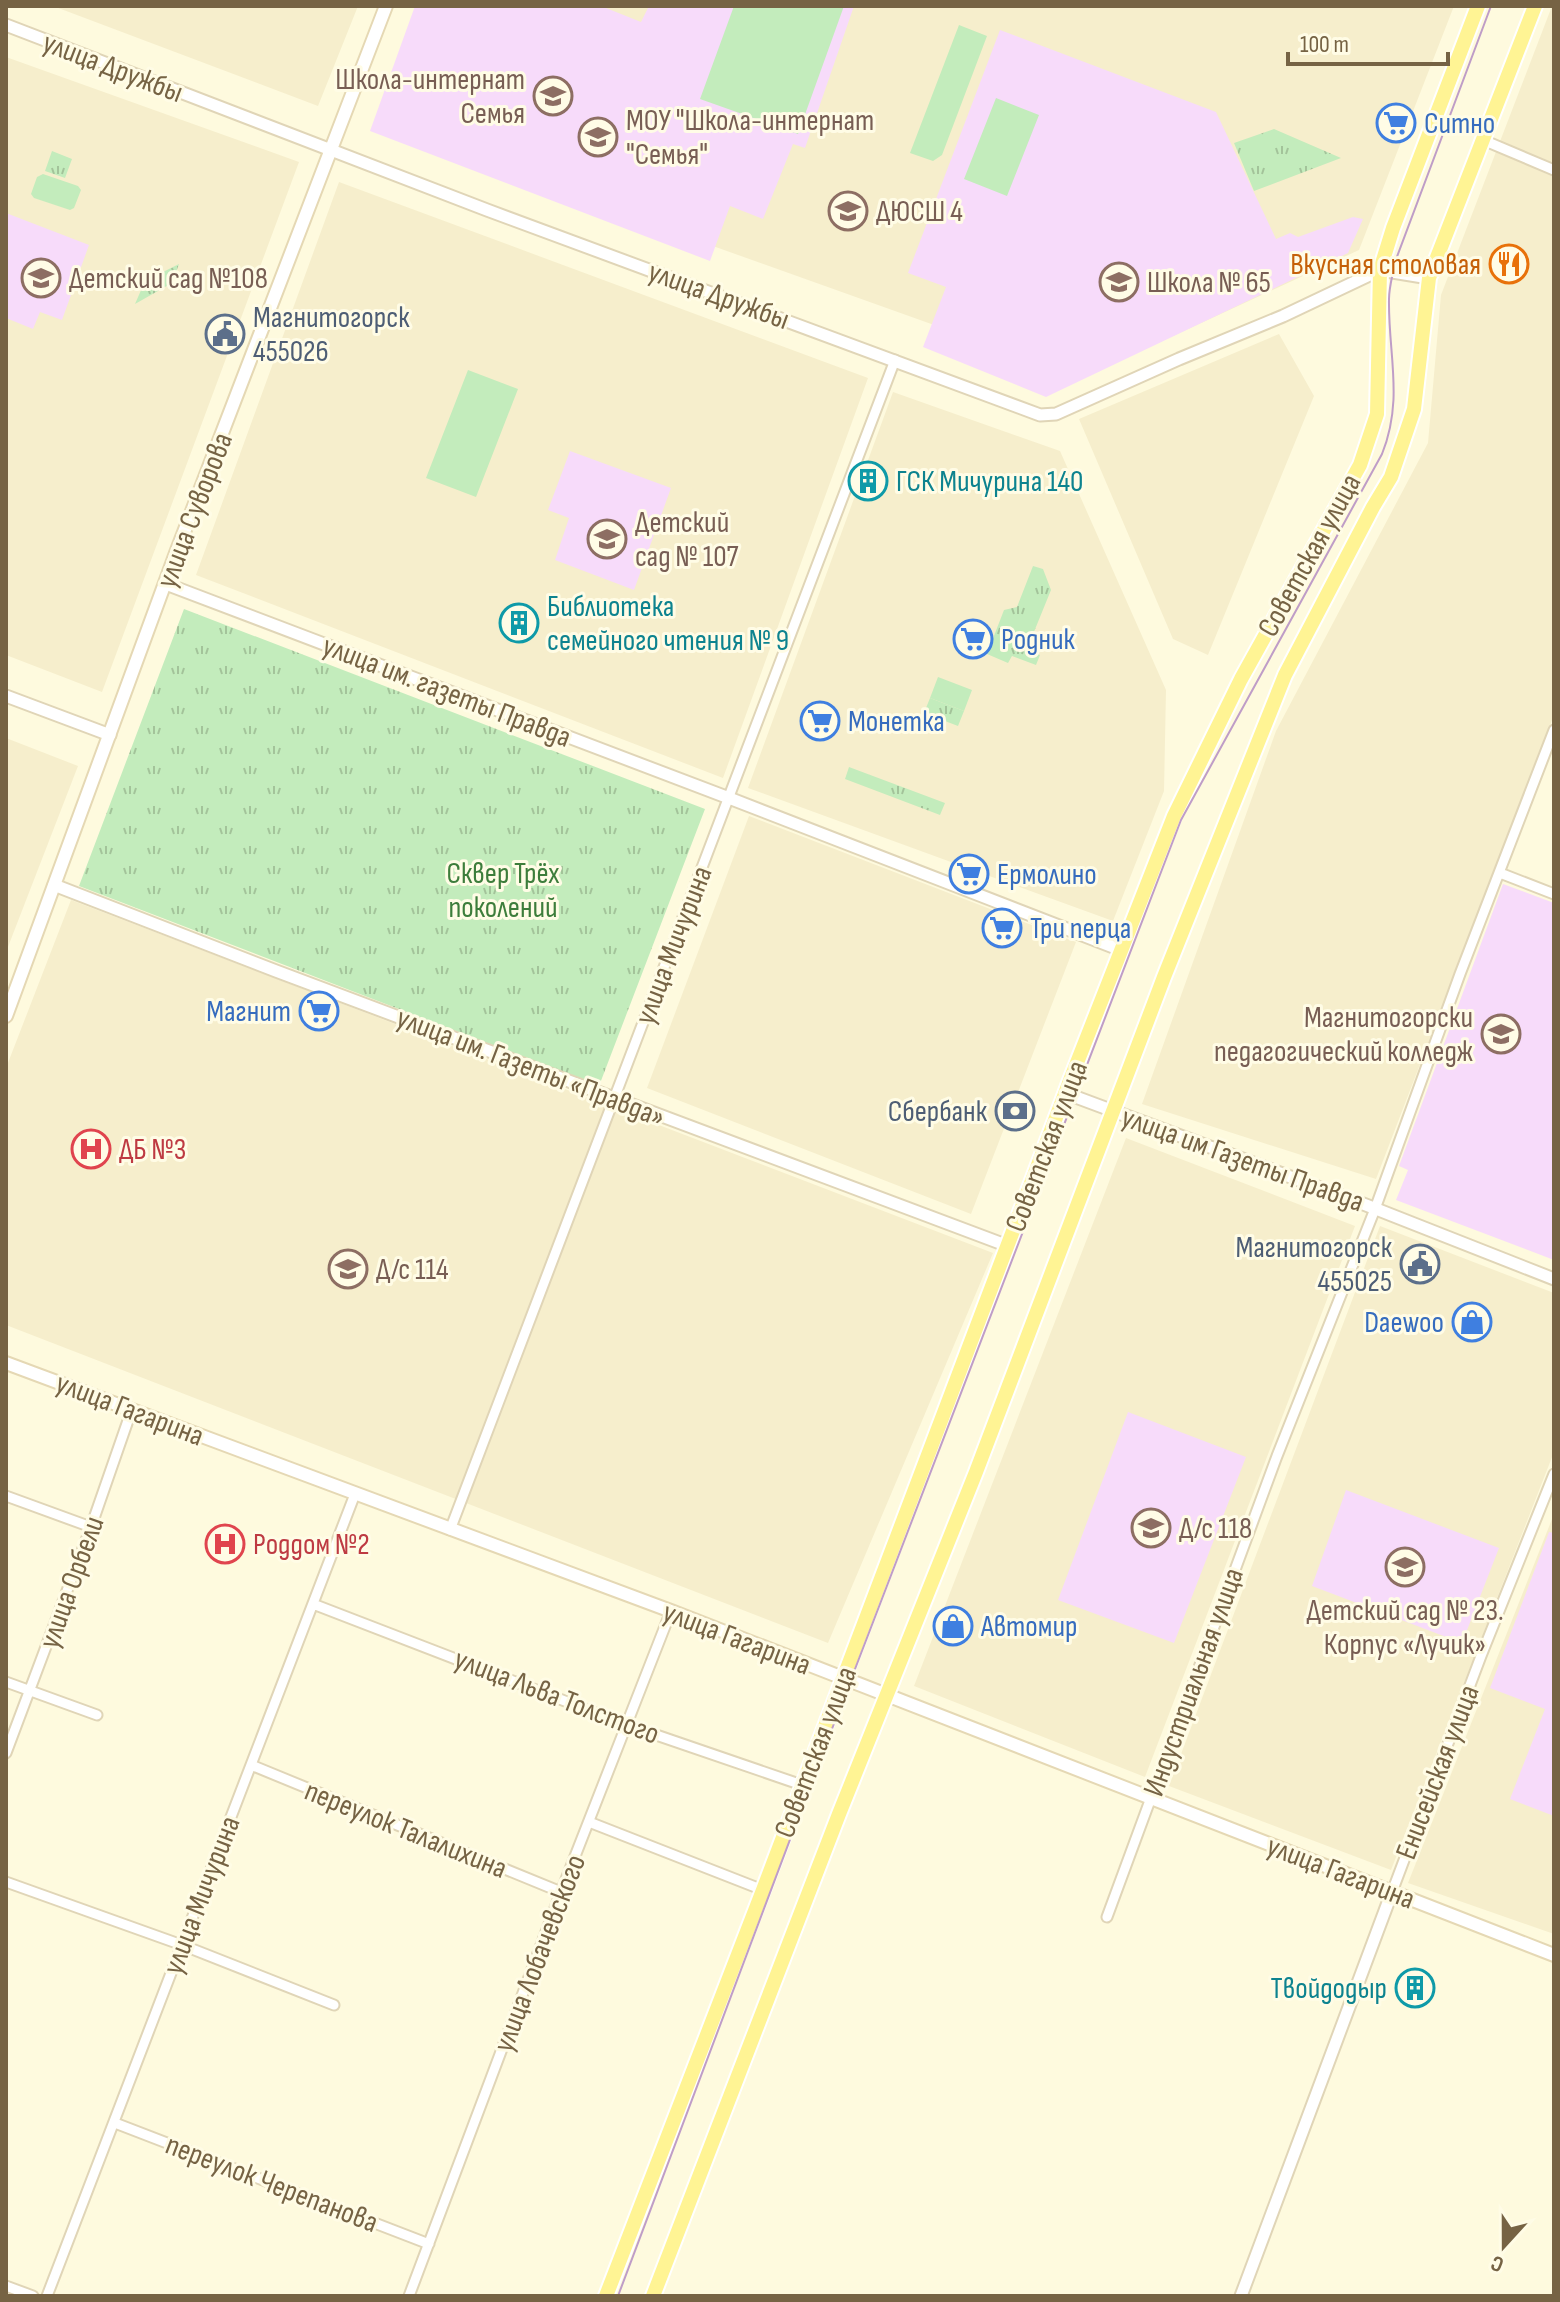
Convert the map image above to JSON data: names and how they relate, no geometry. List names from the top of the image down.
{
  "streets": {
    "main road": ["улица Суворова", "Советская улица", "улица Гагарина"],
    "street": [
      "улица Дружбы",
      "улица им. газеты Правда",
      "улица Мичурина",
      "улица им. Газеты «Правда»",
      "улица им Газеты Правда",
      "улица Орбели",
      "Индустриальная улица",
      "улица Льва Толстого",
      "Енисейская улица",
      "переулок Талалихина",
      "улица Лобачевского",
      "переулок Черепанова"
    ]
  },
  "crossings": [
    ["улица Дружбы", "улица Суворова"],
    ["улица Дружбы", "Советская улица"],
    ["улица Дружбы", "улица Мичурина"],
    ["улица Суворова", "улица им. газеты Правда"],
    ["улица Суворова", "улица им. Газеты «Правда»"],
    ["Советская улица", "улица им. Газеты «Правда»"],
    ["Советская улица", "улица им Газеты Правда"],
    ["Советская улица", "улица Гагарина"],
    ["Советская улица", "улица Льва Толстого"],
    ["улица им. газеты Правда", "улица Мичурина"],
    ["улица Мичурина", "улица им. Газеты «Правда»"],
    ["улица Мичурина", "улица Гагарина"],
    ["улица Мичурина", "улица Льва Толстого"],
    ["улица Мичурина", "переулок Талалихина"],
    ["улица Мичурина", "переулок Черепанова"],
    ["улица им Газеты Правда", "Индустриальная улица"],
    ["улица Гагарина", "улица Орбели"],
    ["улица Гагарина", "Индустриальная улица"],
    ["улица Гагарина", "Енисейская улица"],
    ["улица Гагарина", "улица Лобачевского"],
    ["улица Льва Толстого", "улица Лобачевского"],
    ["переулок Талалихина", "улица Лобачевского"],
    ["улица Лобачевского", "переулок Черепанова"]
  ],
  "parks": ["Сквер Трёх поколений"],
  "places": {
    "school or university": [
      "Школа-интернат Семья",
      "МОУ \"Школа-интернат \"Семья\"",
      "ДЮСШ 4",
      "Детский сад №108",
      "Школа № 65",
      "Детский сад № 107",
      "Магнитогорски педагогический колледж",
      "Д/с 114",
      "Д/с 118",
      "Детский сад № 23. Корпус «Лучик»"
    ],
    "supermarket": [
      "Ситно",
      "Родник",
      "Монетка",
      "Ермолино",
      "Три перца",
      "Магнит"
    ],
    "restaurant": ["Вкусная столовая"],
    "public building": ["Магнитогорск 455026", "Магнитогорск 455025"],
    "building": ["ГСК Мичурина 140", "Библиотека семейного чтения № 9", "Твойдодыр"],
    "bank": ["Сбербанк"],
    "hospital": ["ДБ №3", "Роддом №2"],
    "shop": ["Daewoo", "Автомир"]
  },
  "scale_bar": "100 m",
  "north": "bottom"
}
